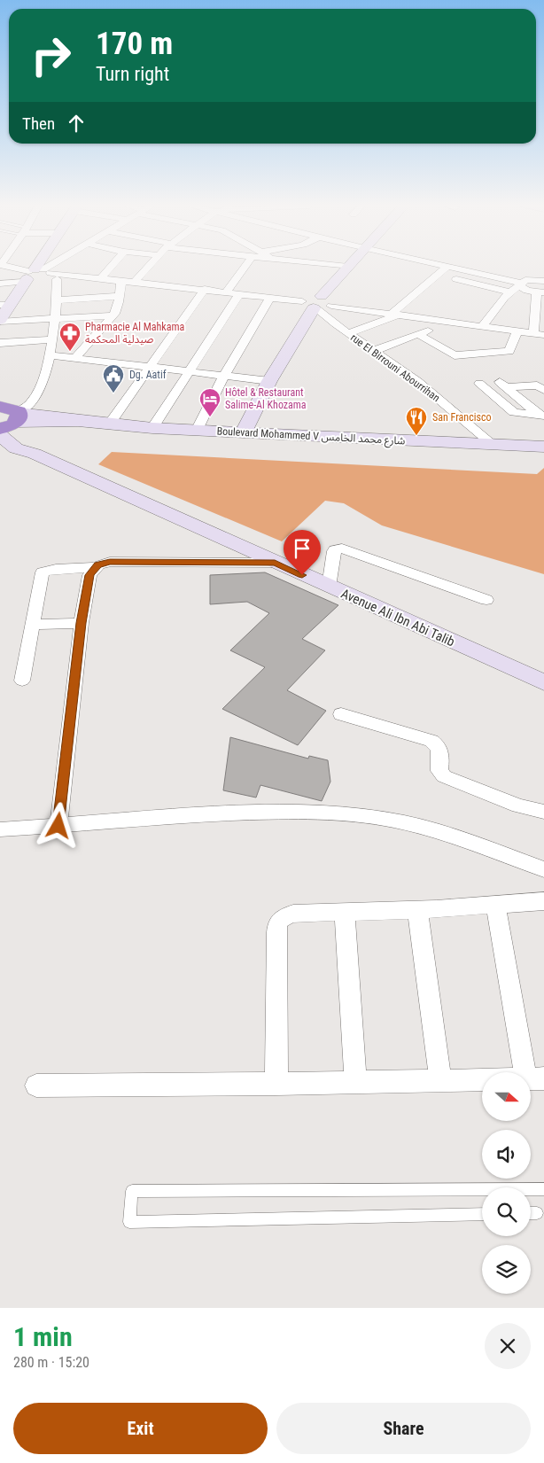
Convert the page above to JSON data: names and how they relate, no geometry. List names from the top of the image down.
{
  "streets": {
    "street": ["rue El Birrouni Abourrihan", "Boulevard Mohammed V شارع محمد الخامس", "Avenue Ali Ibn Abi Talib"]
  },
  "crossings": [
    ["rue El Birrouni Abourrihan", "Boulevard Mohammed V شارع محمد الخامس"],
    ["Boulevard Mohammed V شارع محمد الخامس", "Avenue Ali Ibn Abi Talib"]
  ],
  "places": {
    "pharmacy": ["Pharmacie Al Mahkama صيدلية المحكمة"],
    "public building": ["Dg. Aatif"],
    "hotel": ["Hôtel & Restaurant Salime-Al Khozama"],
    "restaurant": ["San Francisco"]
  },
  "north": "right",
  "page": {
    "turn": ["170 m", "Turn right"],
    "then": "Then",
    "heading": ["1 min", "280 m · 15:20"],
    "buttons": ["Exit", "Share"]
  }
}
